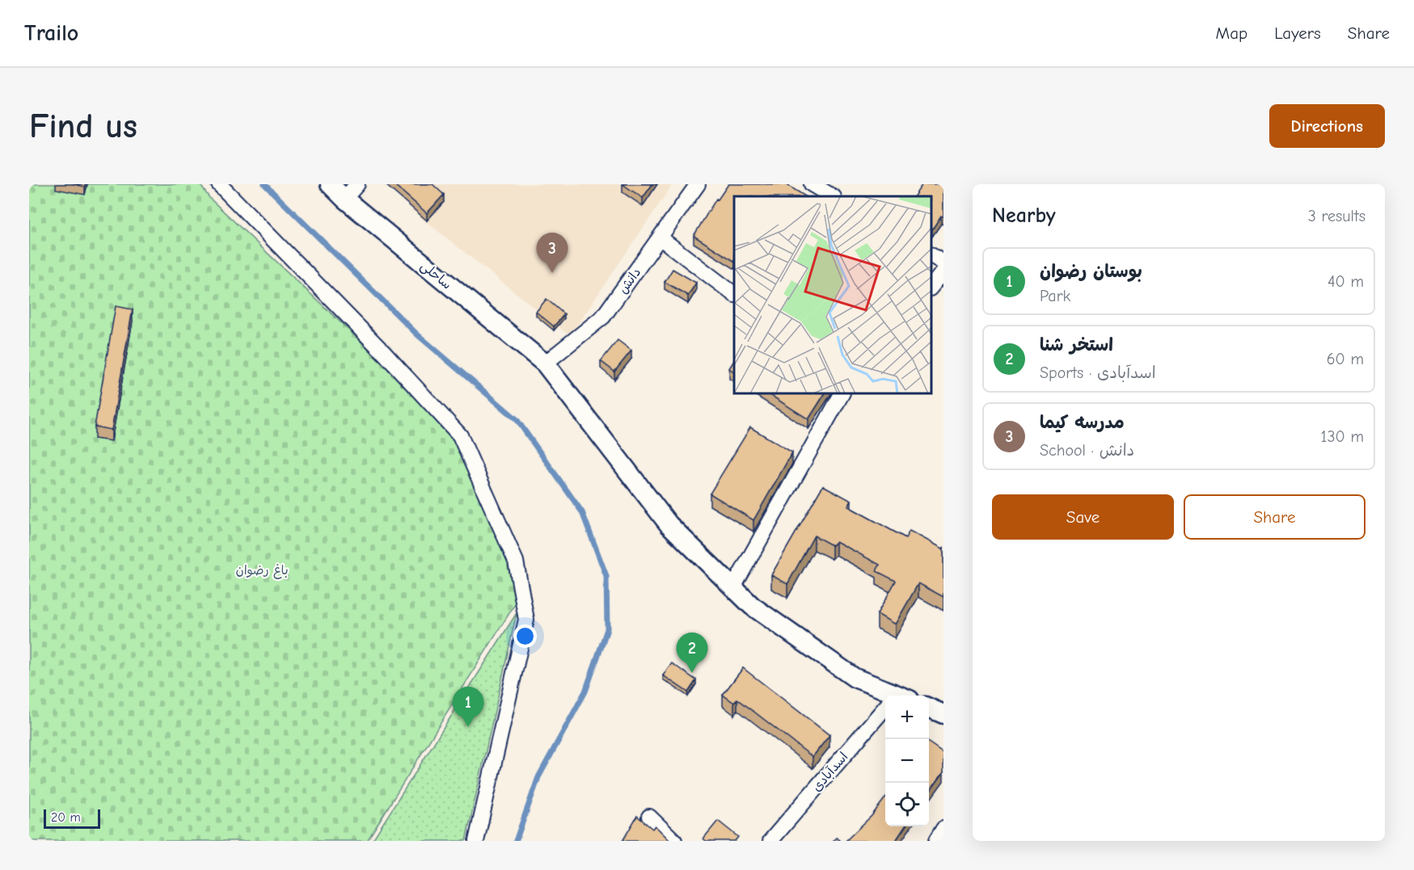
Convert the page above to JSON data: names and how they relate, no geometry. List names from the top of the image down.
{
  "streets": {
    "street": ["ساحلی", "دانش", "اسدآبادی"]
  },
  "crossings": [
    ["ساحلی", "دانش"]
  ],
  "parks": ["باغ رضوان"],
  "scale_bar": "20 m",
  "page": {
    "header": "Trailo",
    "nav": ["Map", "Layers", "Share"],
    "buttons": [
      "Directions",
      ["Save", "Share"]
    ],
    "title": "Find us",
    "heading": ["Nearby", "3 results"],
    "pins": ["3", "2", "1"],
    "list": [
      {
        "mark": "1",
        "name": "بوستان رضوان",
        "note": "Park",
        "value": "40 m"
      },
      {
        "mark": "2",
        "name": "استخر شنا",
        "note": "Sports · اسدآبادی",
        "value": "60 m"
      },
      {
        "mark": "3",
        "name": "مدرسه کیما",
        "note": "School · دانش",
        "value": "130 m"
      }
    ],
    "map_buttons": ["+", "−"],
    "scale": "20 m"
  }
}
